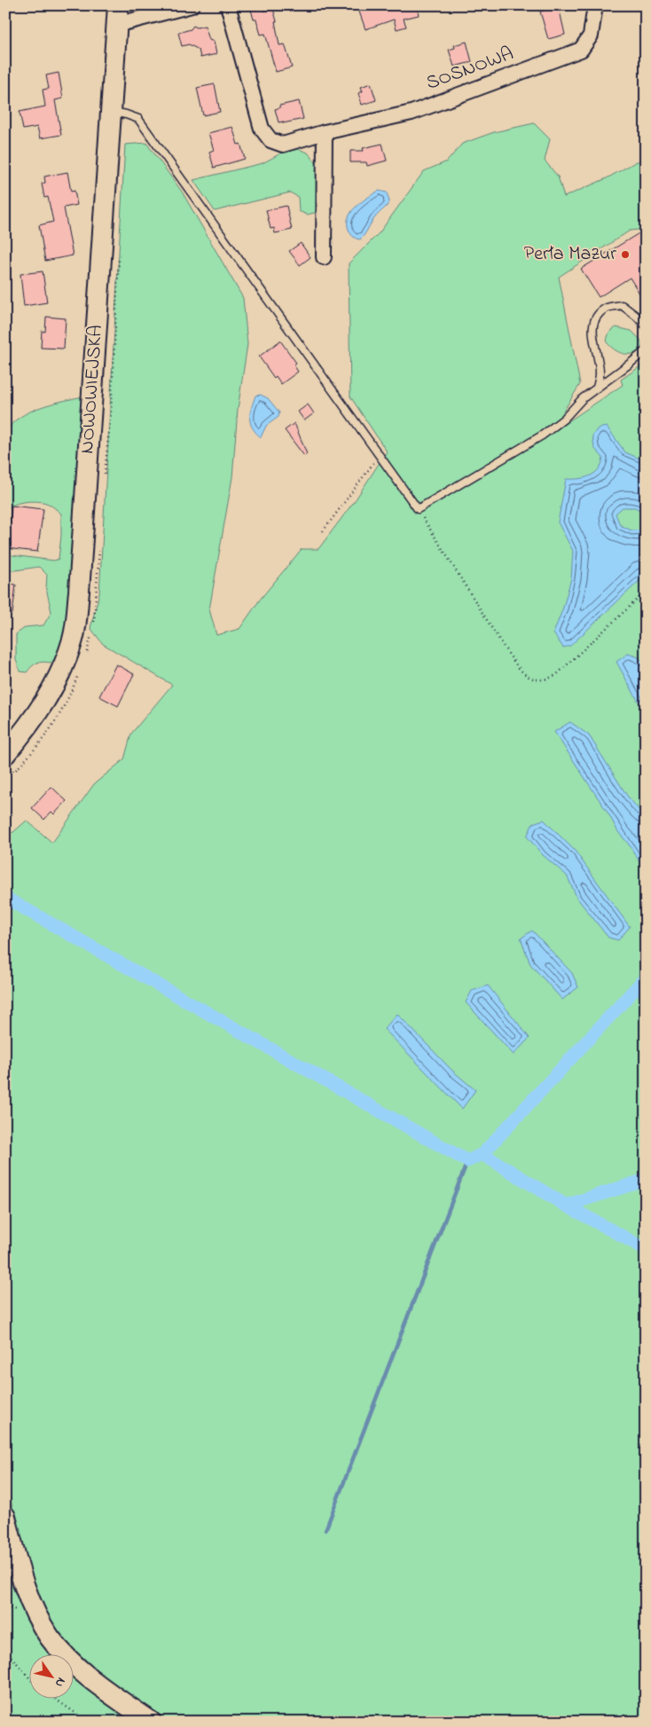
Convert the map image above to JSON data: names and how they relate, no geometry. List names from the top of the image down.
{
  "streets": {
    "street": ["SOSNOWA", "NOWOWIEJSKA"]
  },
  "places": ["Perła Mazur"],
  "north": "bottom right"
}
